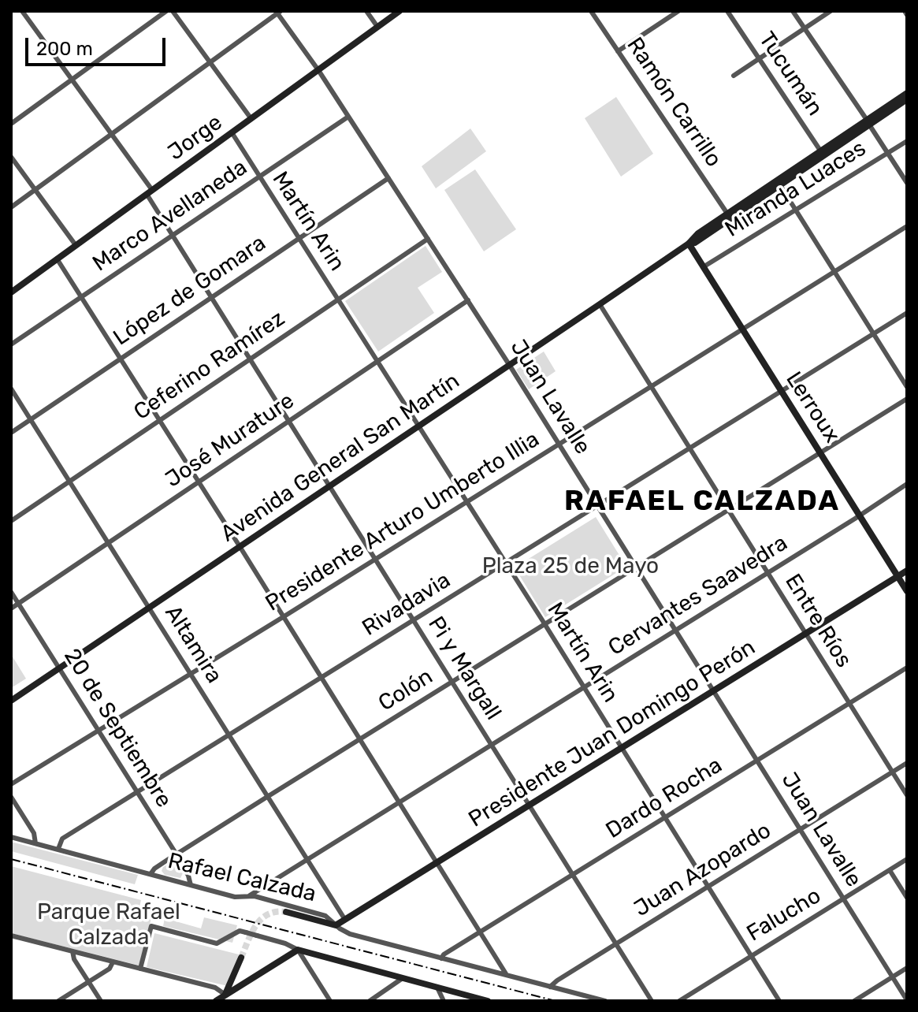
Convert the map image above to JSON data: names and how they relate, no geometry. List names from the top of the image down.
{
  "streets": {
    "street": [
      "Tucumán",
      "Ramón Carrillo",
      "Jorge",
      "Miranda Luaces",
      "Marco Avellaneda",
      "Martín Arin",
      "López de Gomara",
      "Ceferino Ramírez",
      "Juan Lavalle",
      "Lerroux",
      "José Murature",
      "Avenida General San Martín",
      "Presidente Arturo Umberto Illia",
      "Cervantes Saavedra",
      "Rivadavia",
      "Entre Ríos",
      "Altamira",
      "Pi y Margall",
      "Colón",
      "20 de Septiembre",
      "Presidente Juan Domingo Perón",
      "Dardo Rocha",
      "Juan Azopardo",
      "Rafael Calzada",
      "Falucho"
    ]
  },
  "crossings": [
    ["Tucumán", "Avenida General San Martín"],
    ["Ramón Carrillo", "Avenida General San Martín"],
    ["Jorge", "Martín Arin"],
    ["Jorge", "Juan Lavalle"],
    ["Jorge", "Pi y Margall"],
    ["Miranda Luaces", "Lerroux"],
    ["Marco Avellaneda", "Martín Arin"],
    ["Marco Avellaneda", "Juan Lavalle"],
    ["Marco Avellaneda", "Pi y Margall"],
    ["Martín Arin", "López de Gomara"],
    ["Martín Arin", "Ceferino Ramírez"],
    ["Martín Arin", "José Murature"],
    ["Martín Arin", "Avenida General San Martín"],
    ["Martín Arin", "Presidente Arturo Umberto Illia"],
    ["Martín Arin", "Cervantes Saavedra"],
    ["Martín Arin", "Rivadavia"],
    ["Martín Arin", "Colón"],
    ["Martín Arin", "Presidente Juan Domingo Perón"],
    ["Martín Arin", "Dardo Rocha"],
    ["Martín Arin", "Juan Azopardo"],
    ["Martín Arin", "Falucho"],
    ["López de Gomara", "Juan Lavalle"],
    ["López de Gomara", "Altamira"],
    ["López de Gomara", "Pi y Margall"],
    ["Ceferino Ramírez", "Juan Lavalle"],
    ["Ceferino Ramírez", "Altamira"],
    ["Ceferino Ramírez", "Pi y Margall"],
    ["Juan Lavalle", "José Murature"],
    ["Juan Lavalle", "Avenida General San Martín"],
    ["Juan Lavalle", "Presidente Arturo Umberto Illia"],
    ["Juan Lavalle", "Cervantes Saavedra"],
    ["Juan Lavalle", "Rivadavia"],
    ["Juan Lavalle", "Colón"],
    ["Juan Lavalle", "Presidente Juan Domingo Perón"],
    ["Juan Lavalle", "Dardo Rocha"],
    ["Juan Lavalle", "Juan Azopardo"],
    ["Juan Lavalle", "Falucho"],
    ["Lerroux", "Avenida General San Martín"],
    ["Lerroux", "Presidente Arturo Umberto Illia"],
    ["Lerroux", "Cervantes Saavedra"],
    ["Lerroux", "Rivadavia"],
    ["Lerroux", "Colón"],
    ["Lerroux", "Presidente Juan Domingo Perón"],
    ["José Murature", "Altamira"],
    ["José Murature", "Pi y Margall"],
    ["José Murature", "20 de Septiembre"],
    ["Avenida General San Martín", "Entre Ríos"],
    ["Avenida General San Martín", "Altamira"],
    ["Avenida General San Martín", "Pi y Margall"],
    ["Avenida General San Martín", "20 de Septiembre"],
    ["Presidente Arturo Umberto Illia", "Entre Ríos"],
    ["Presidente Arturo Umberto Illia", "Altamira"],
    ["Presidente Arturo Umberto Illia", "Pi y Margall"],
    ["Presidente Arturo Umberto Illia", "20 de Septiembre"],
    ["Cervantes Saavedra", "Entre Ríos"],
    ["Cervantes Saavedra", "Altamira"],
    ["Cervantes Saavedra", "Pi y Margall"],
    ["Cervantes Saavedra", "Rafael Calzada"],
    ["Rivadavia", "Entre Ríos"],
    ["Rivadavia", "Altamira"],
    ["Rivadavia", "Pi y Margall"],
    ["Rivadavia", "20 de Septiembre"],
    ["Rivadavia", "Rafael Calzada"],
    ["Entre Ríos", "Colón"],
    ["Entre Ríos", "Presidente Juan Domingo Perón"],
    ["Entre Ríos", "Dardo Rocha"],
    ["Entre Ríos", "Juan Azopardo"],
    ["Altamira", "Colón"],
    ["Altamira", "Presidente Juan Domingo Perón"],
    ["Pi y Margall", "Colón"],
    ["Pi y Margall", "Presidente Juan Domingo Perón"],
    ["Pi y Margall", "Dardo Rocha"],
    ["Pi y Margall", "Juan Azopardo"],
    ["Colón", "20 de Septiembre"],
    ["Colón", "Rafael Calzada"],
    ["20 de Septiembre", "Rafael Calzada"],
    ["Presidente Juan Domingo Perón", "Rafael Calzada"],
    ["Dardo Rocha", "Rafael Calzada"],
    ["Juan Azopardo", "Rafael Calzada"]
  ],
  "districts": ["RAFAEL CALZADA"],
  "parks": ["Plaza 25 de Mayo", "Parque Rafael Calzada"],
  "scale_bar": "200 m"
}
